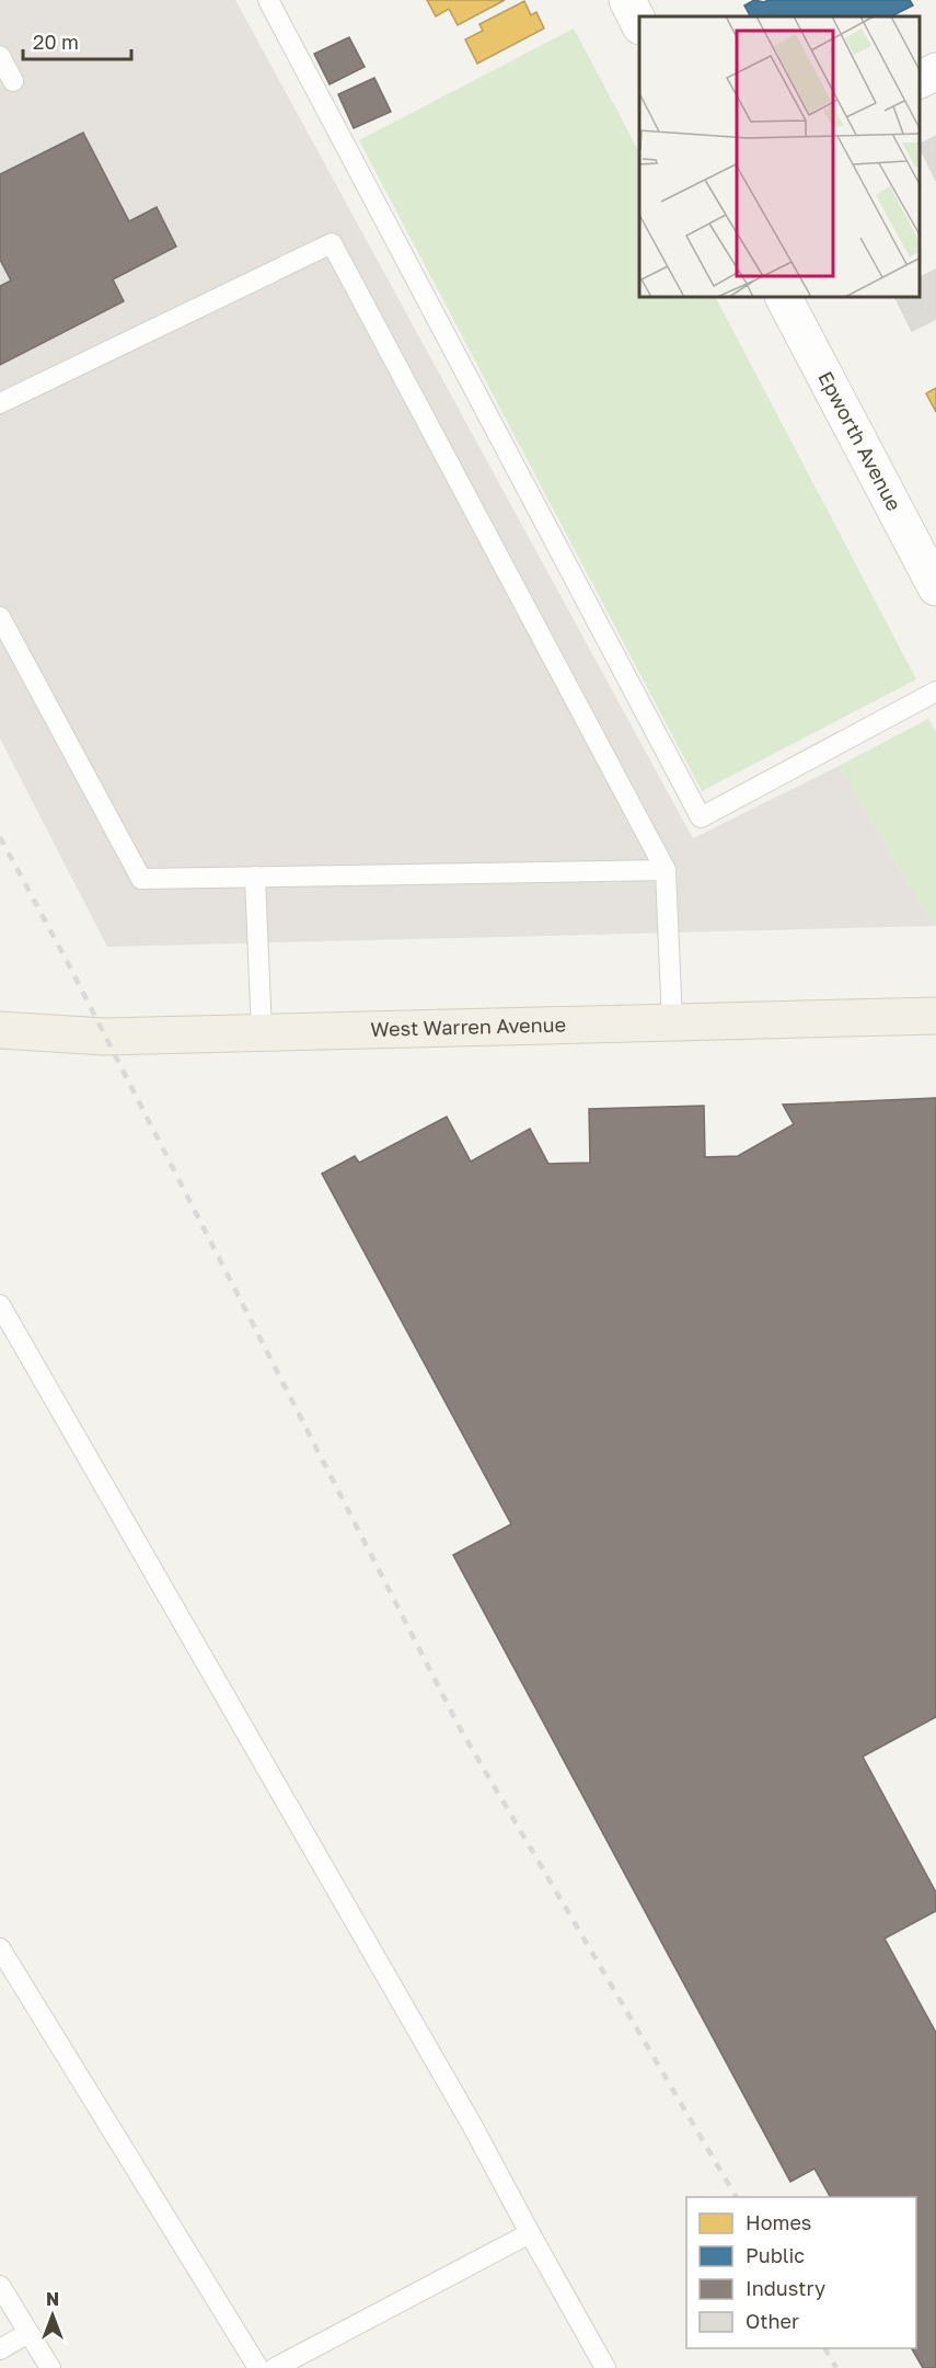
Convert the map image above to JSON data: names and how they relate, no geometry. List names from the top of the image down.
{
  "streets": {
    "main road": ["West Warren Avenue"],
    "street": ["Epworth Avenue"]
  },
  "legend": [
    "Homes",
    "Public",
    "Industry",
    "Other"
  ],
  "scale_bar": "20 m",
  "north": "top"
}
